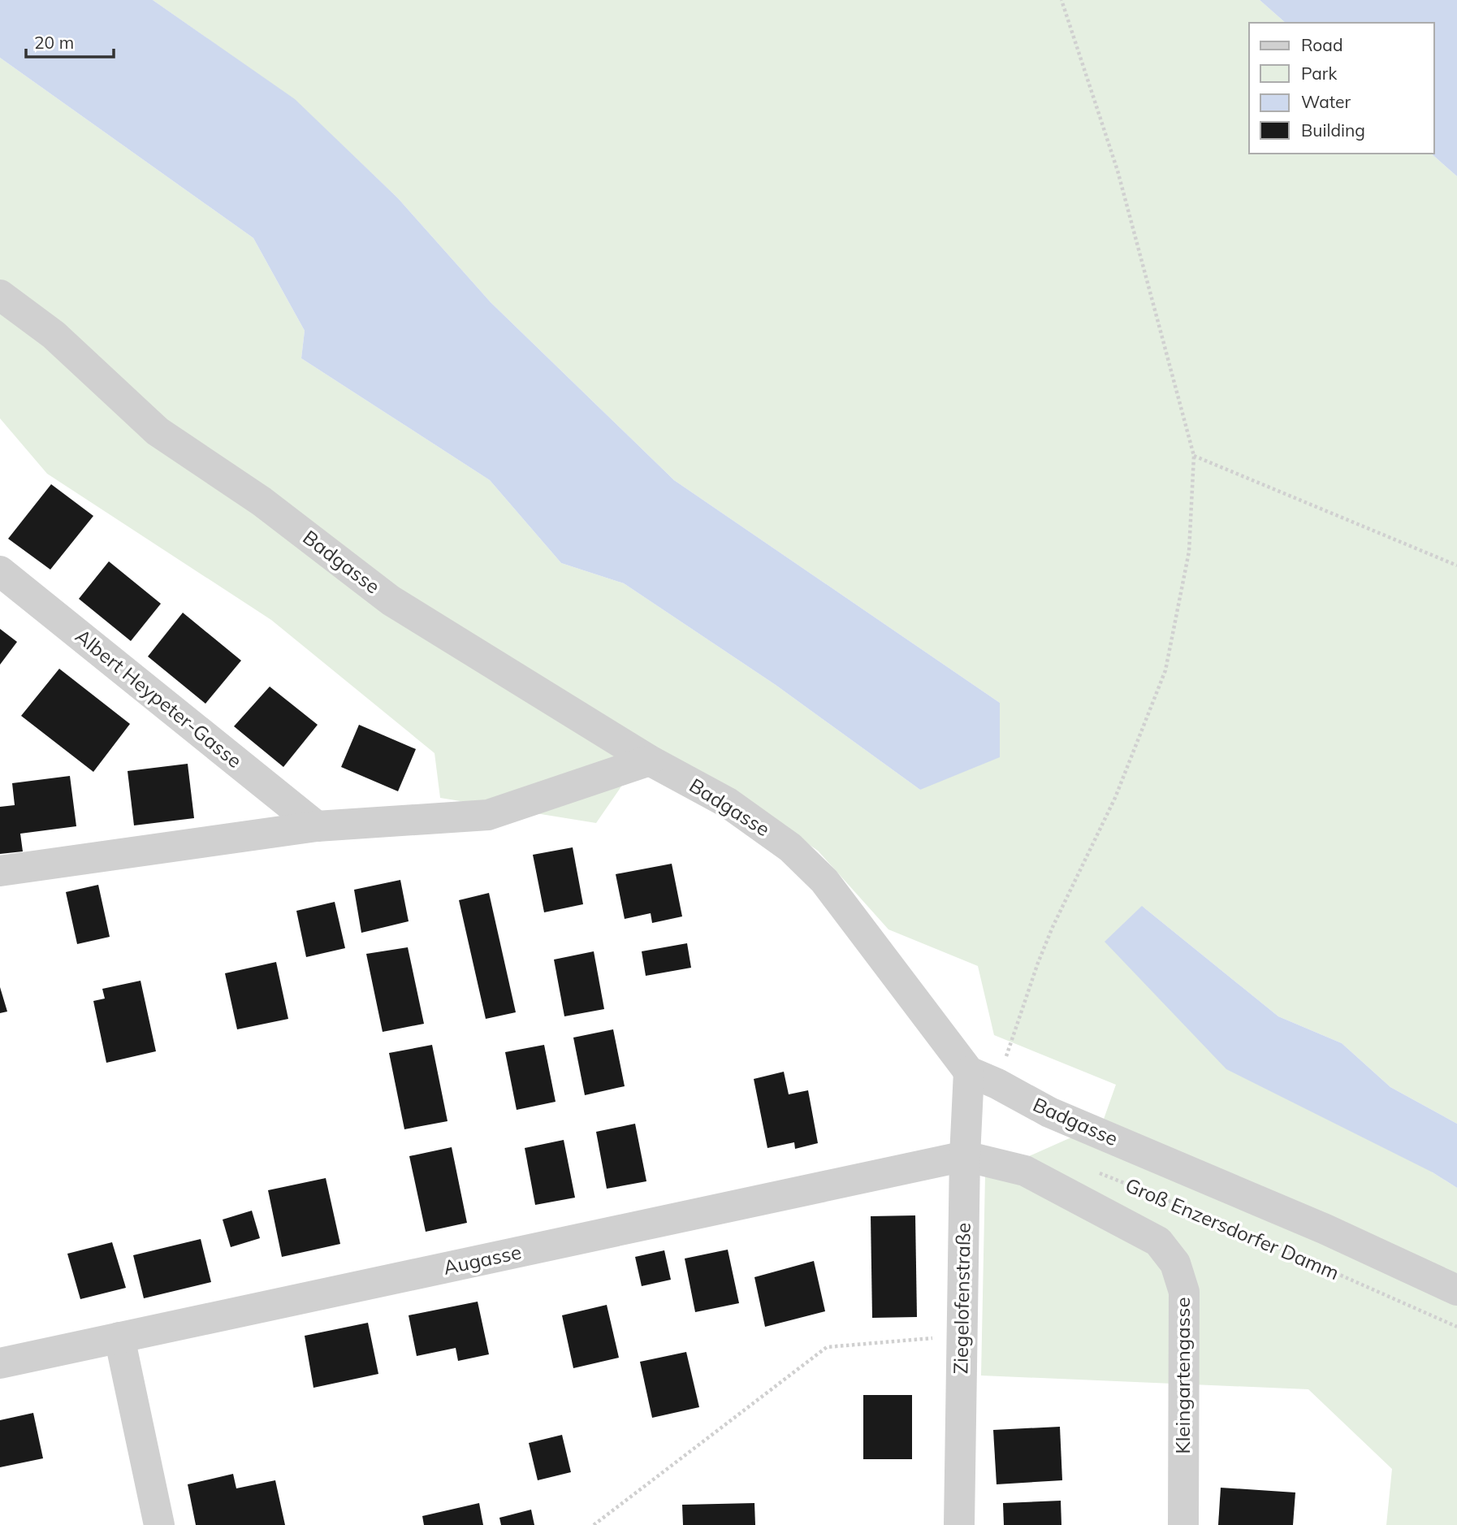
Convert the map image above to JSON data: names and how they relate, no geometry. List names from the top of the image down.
{
  "streets": {
    "street": [
      "Badgasse",
      "Albert Heypeter-Gasse",
      "Augasse",
      "Ziegelofenstraße",
      "Kleingartengasse"
    ],
    "path": ["Groß Enzersdorfer Damm"]
  },
  "crossings": [
    ["Badgasse", "Ziegelofenstraße"],
    ["Augasse", "Ziegelofenstraße"],
    ["Augasse", "Kleingartengasse"],
    ["Ziegelofenstraße", "Kleingartengasse"]
  ],
  "legend": [
    "Road",
    "Park",
    "Water",
    "Building"
  ],
  "scale_bar": "20 m"
}
